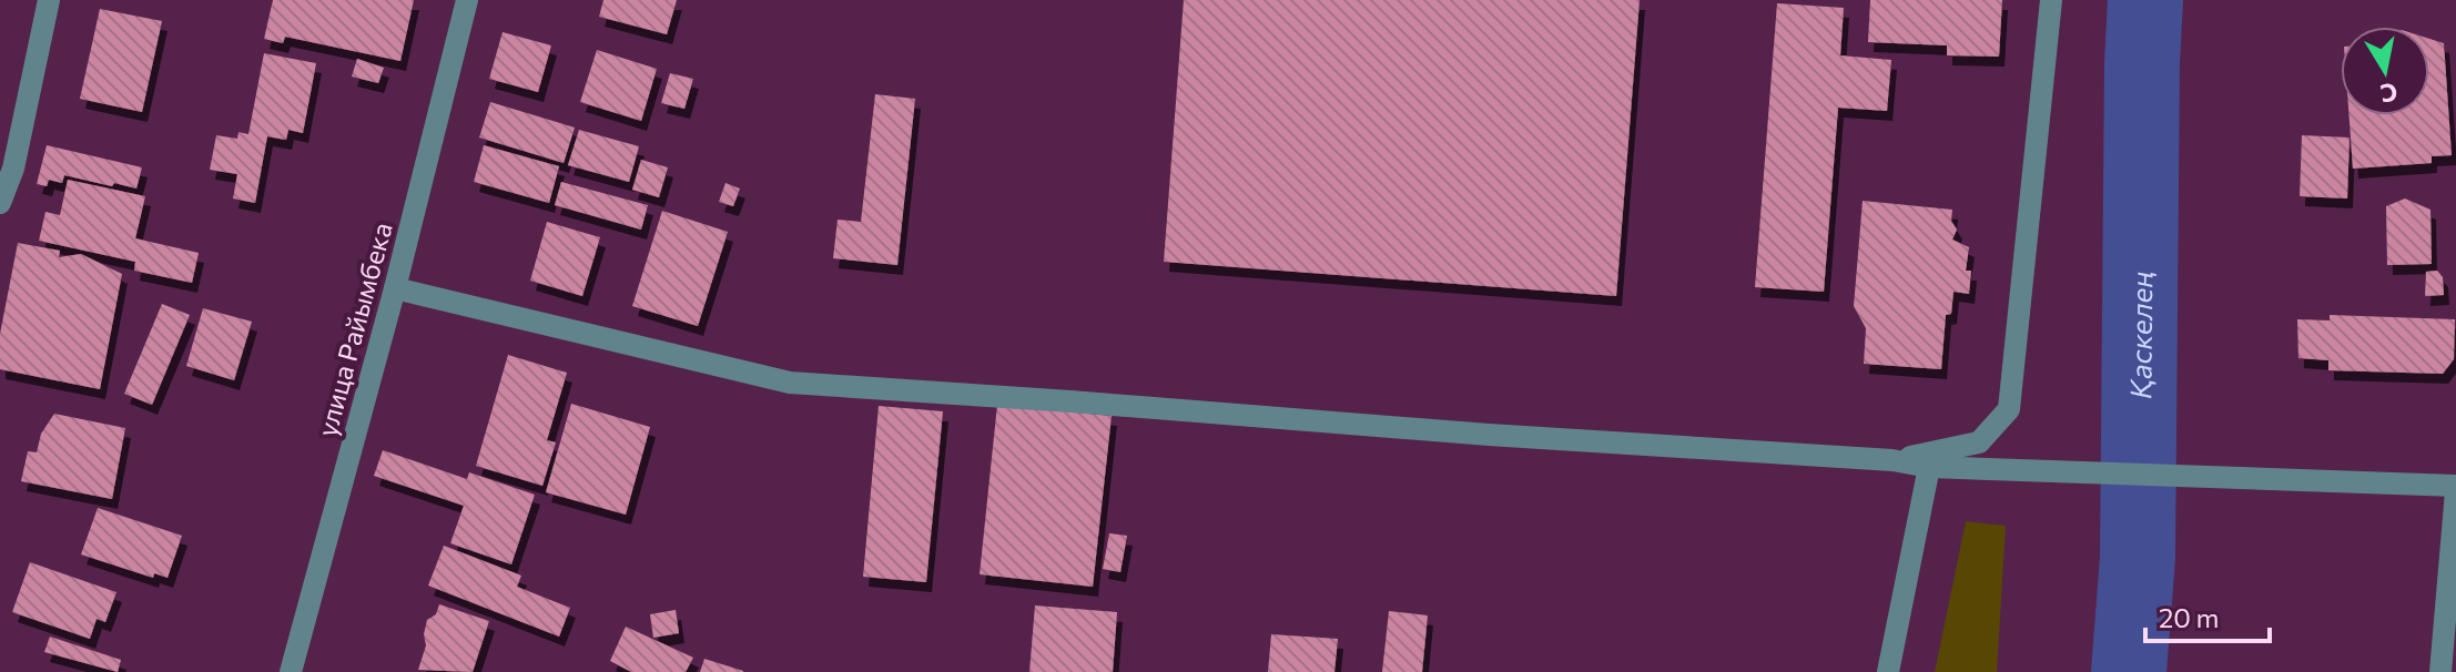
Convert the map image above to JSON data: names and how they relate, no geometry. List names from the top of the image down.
{
  "streets": {
    "street": ["улица Райымбека"]
  },
  "water": ["Қаскелең"],
  "scale_bar": "20 m",
  "north": "bottom"
}
